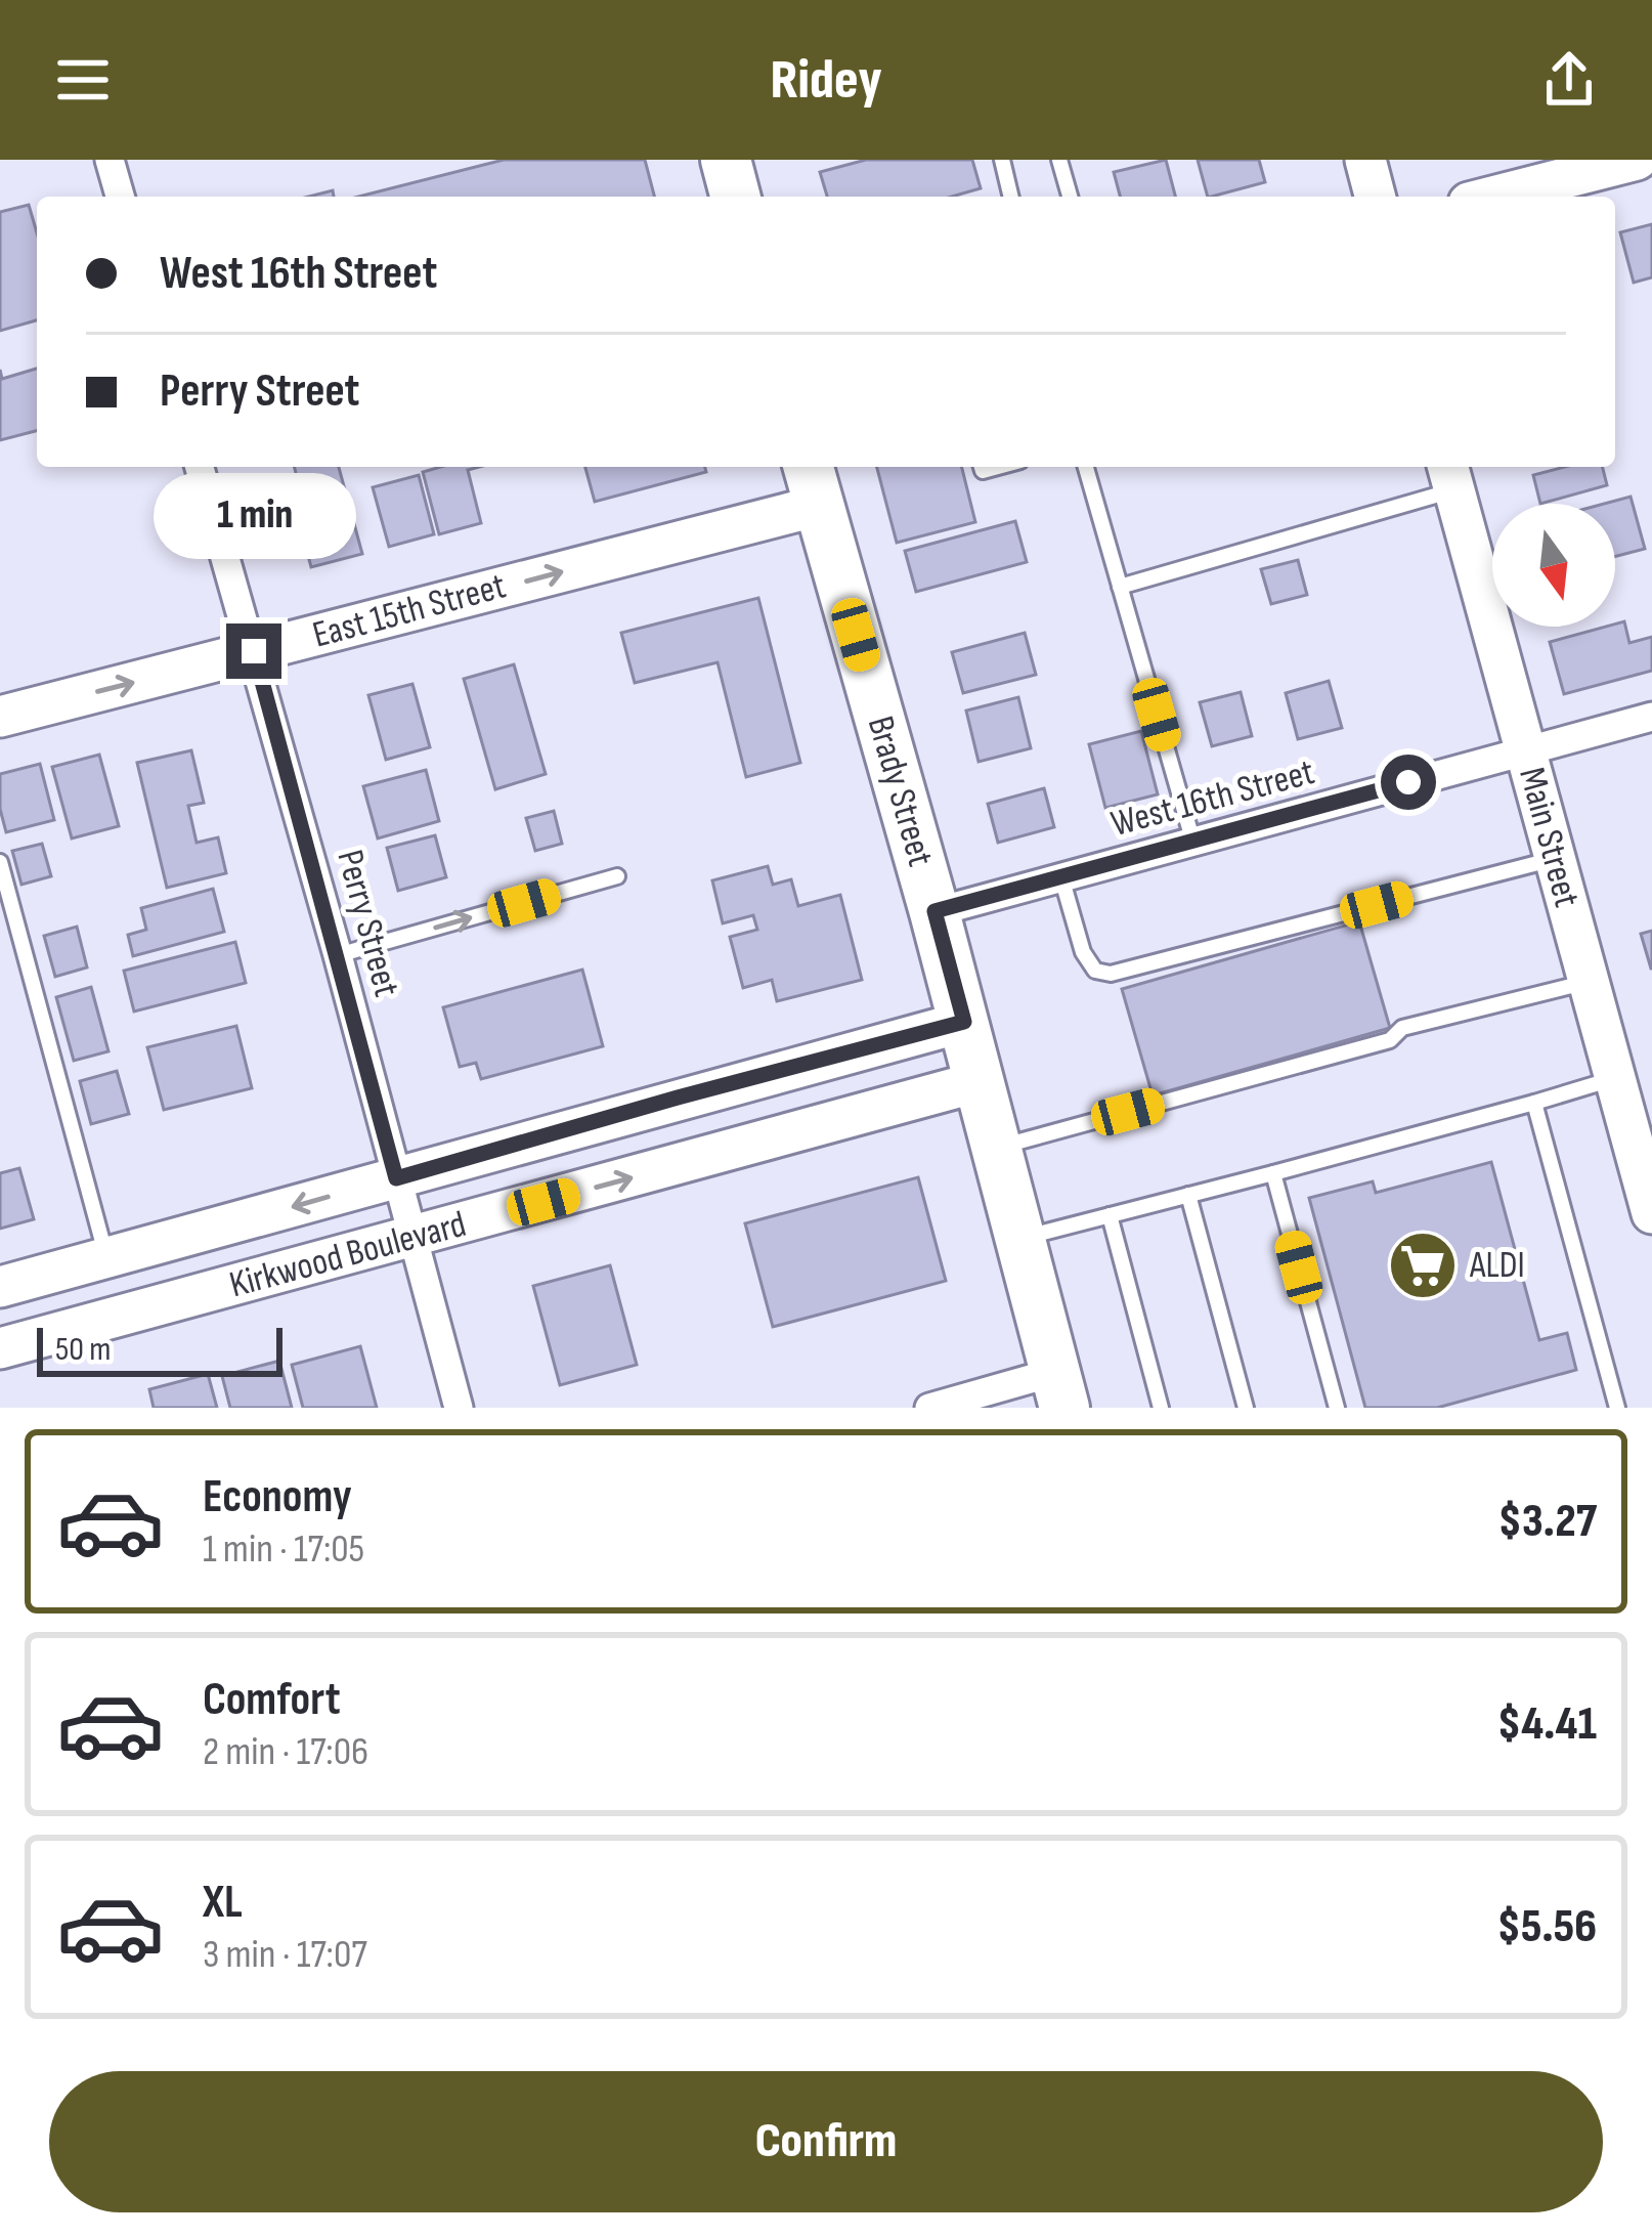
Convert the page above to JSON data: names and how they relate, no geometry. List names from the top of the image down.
{
  "streets": {
    "highway": ["Brady Street"],
    "street": [
      "East 15th Street",
      "West 16th Street",
      "Main Street",
      "Perry Street",
      "Kirkwood Boulevard"
    ]
  },
  "crossings": [
    ["East 15th Street", "Brady Street"],
    ["East 15th Street", "Perry Street"],
    ["Brady Street", "West 16th Street"],
    ["Brady Street", "Kirkwood Boulevard"],
    ["West 16th Street", "Main Street"],
    ["Perry Street", "Kirkwood Boulevard"]
  ],
  "one_way": ["East 15th Street"],
  "places": {
    "supermarket": ["ALDI"]
  },
  "scale_bar": "50 m",
  "north": "bottom",
  "page": {
    "header": "Ridey",
    "banner": ["West 16th Street", "Perry Street"],
    "bubble": "1 min",
    "scale": "50 m",
    "list": [
      {
        "name": "Economy",
        "note": "1 min · 17:05",
        "value": "$3.27"
      },
      {
        "name": "Comfort",
        "note": "2 min · 17:06",
        "value": "$4.41"
      },
      {
        "name": "XL",
        "note": "3 min · 17:07",
        "value": "$5.56"
      }
    ],
    "buttons": "Confirm"
  }
}
